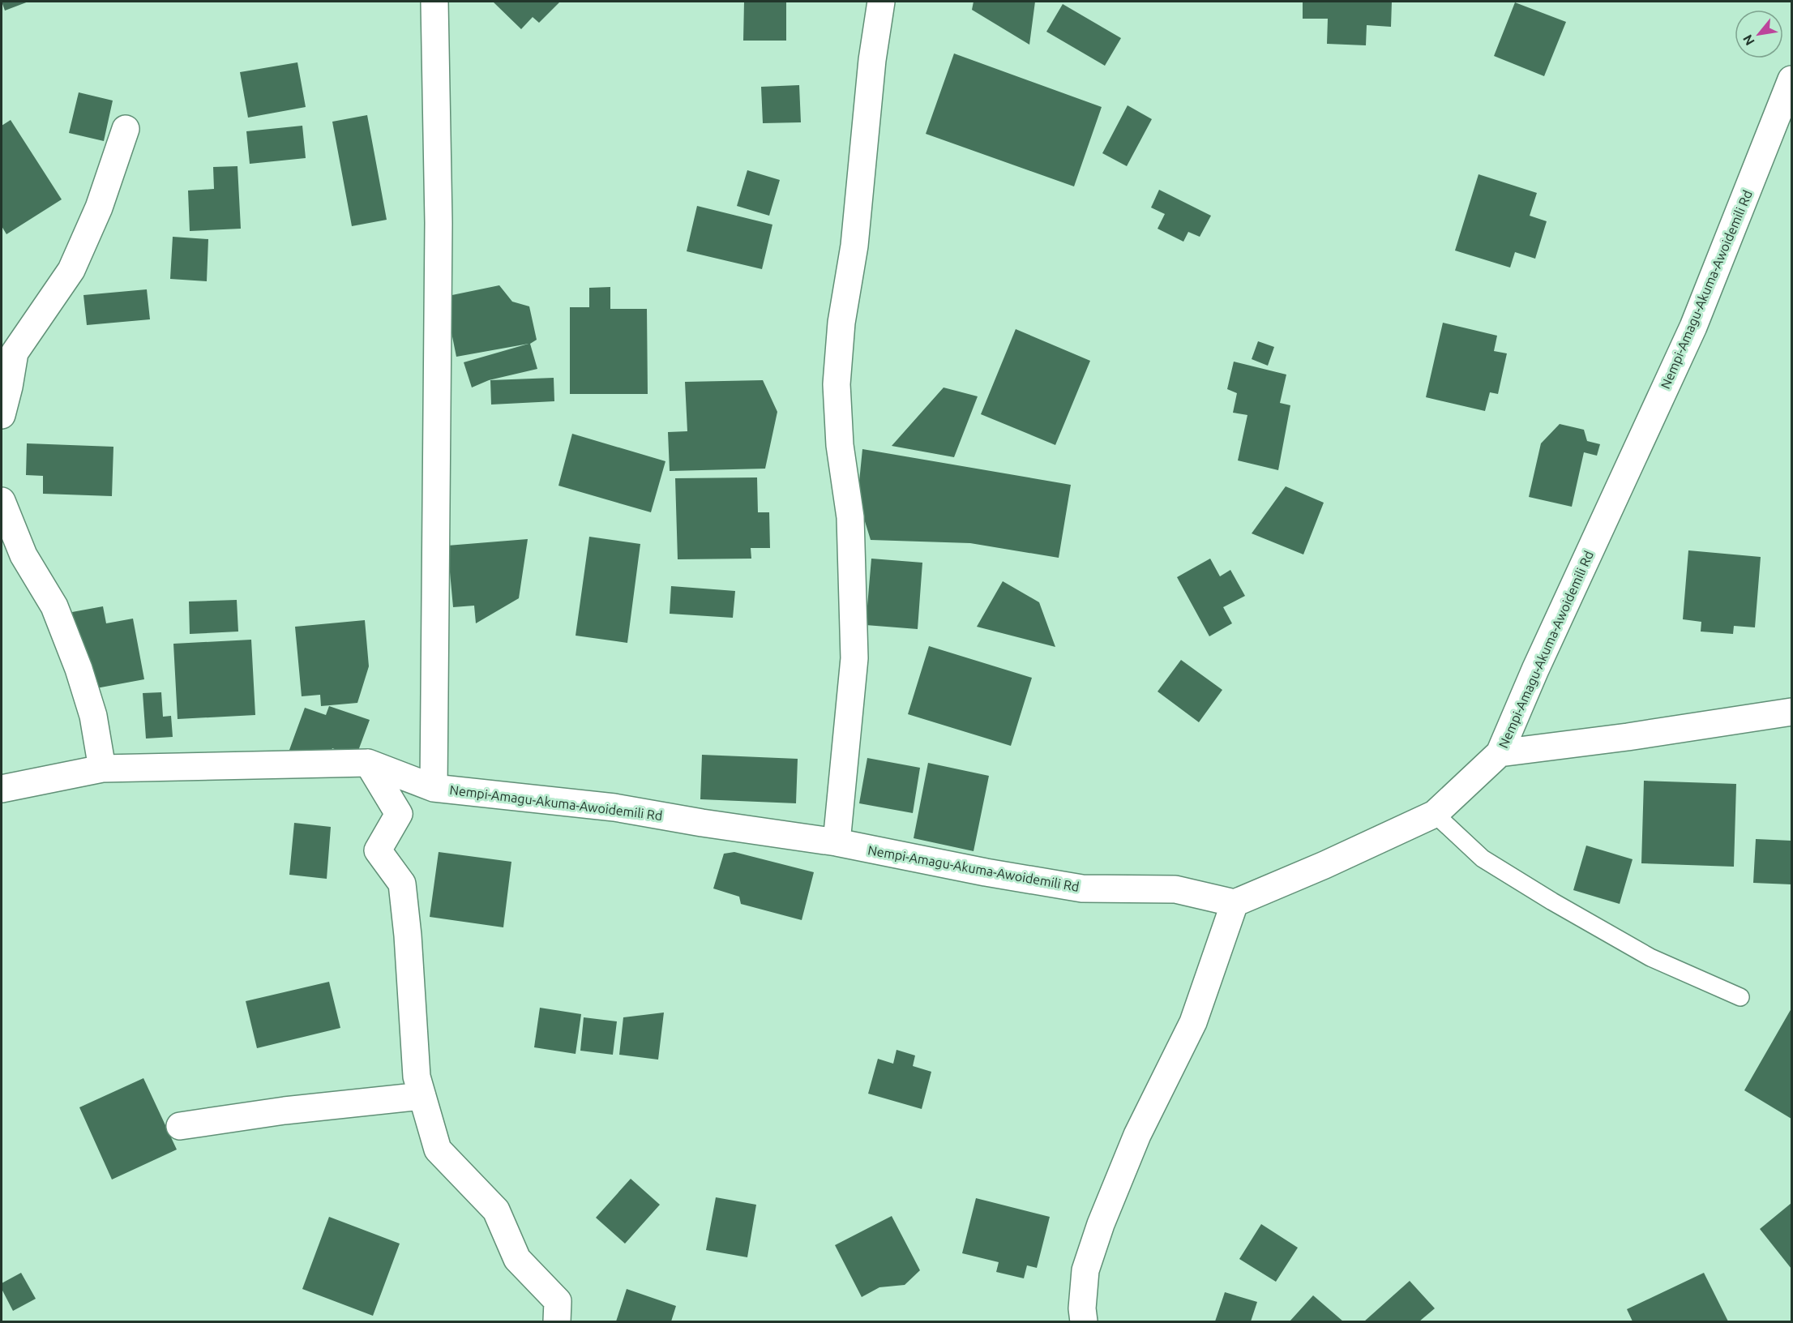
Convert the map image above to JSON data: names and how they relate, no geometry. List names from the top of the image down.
{
  "streets": {
    "street": ["Nempi-Amagu-Akuma-Awoidemili Rd"]
  },
  "north": "bottom left"
}
